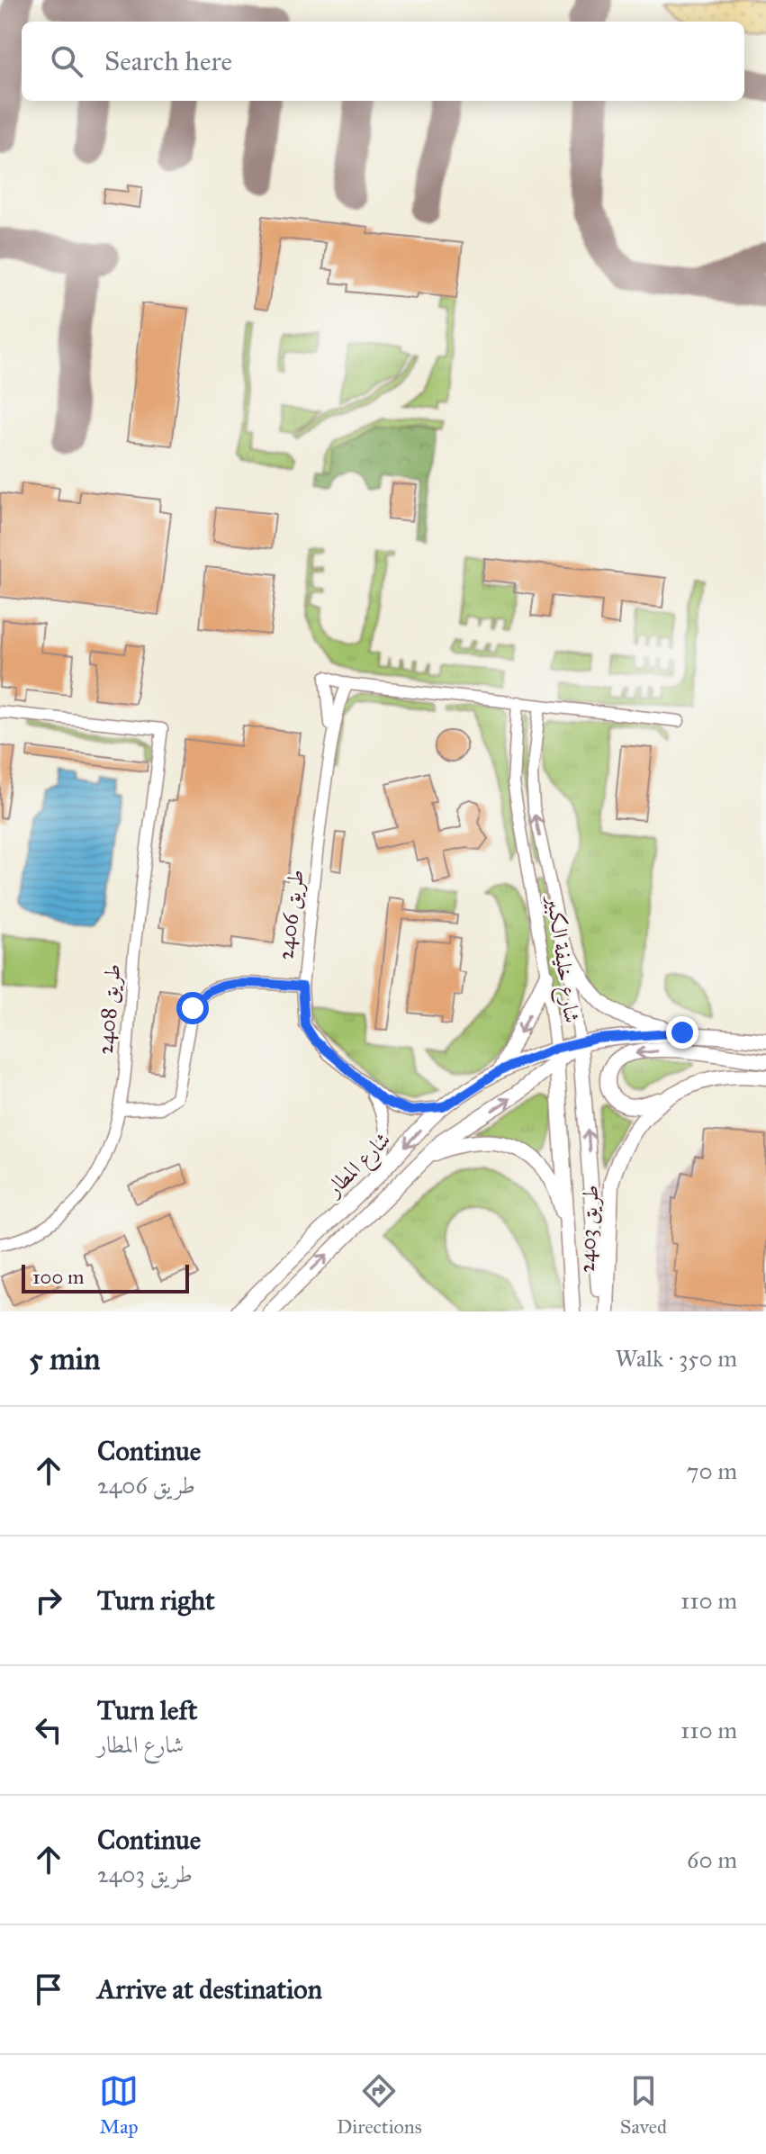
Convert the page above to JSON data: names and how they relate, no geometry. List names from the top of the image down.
{
  "streets": {
    "main road": ["شارع خليفة الكبير", "شارع المطار", "طريق 2403"],
    "street": ["طريق 2406", "طريق 2408"]
  },
  "crossings": [
    ["طريق 2406", "شارع خليفة الكبير"],
    ["طريق 2406", "طريق 2408"],
    ["شارع خليفة الكبير", "شارع المطار"],
    ["شارع خليفة الكبير", "طريق 2403"]
  ],
  "scale_bar": "100 m",
  "page": {
    "search": "Search here",
    "scale": "100 m",
    "heading": ["5 min", "Walk · 350 m"],
    "list": [
      ["Continue", "طريق 2406", "70 m"],
      ["Turn right", "110 m"],
      ["Turn left", "شارع المطار", "110 m"],
      ["Continue", "طريق 2403", "60 m"],
      "Arrive at destination"
    ],
    "nav": ["Map", "Directions", "Saved"]
  }
}
